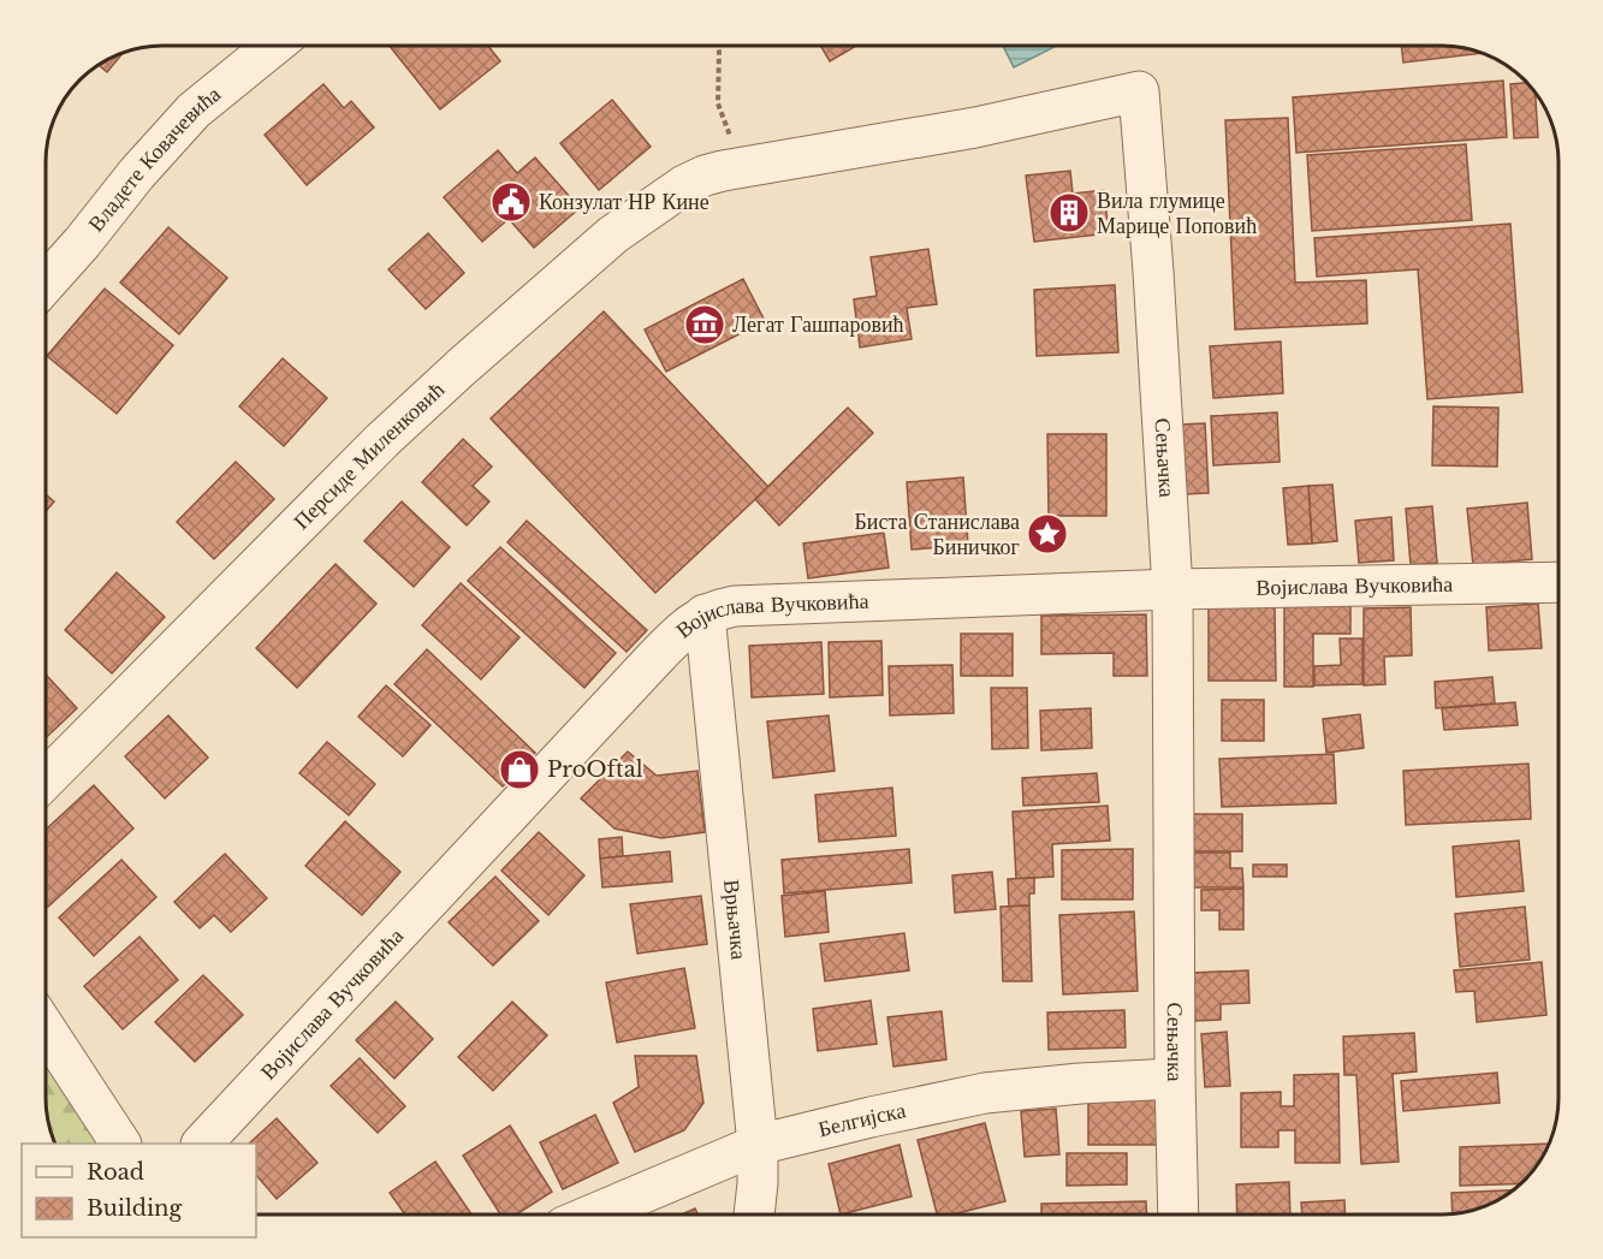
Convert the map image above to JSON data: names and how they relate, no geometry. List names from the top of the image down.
{
  "streets": {
    "street": [
      "Владете Ковачевића",
      "Персиде Миленковић",
      "Сењачка",
      "Војислава Вучковића",
      "Врњачка",
      "Белгијска"
    ]
  },
  "crossings": [
    ["Персиде Миленковић", "Сењачка"],
    ["Сењачка", "Војислава Вучковића"],
    ["Сењачка", "Белгијска"],
    ["Војислава Вучковића", "Врњачка"],
    ["Врњачка", "Белгијска"]
  ],
  "places": {
    "public building": ["Конзулат НР Кине"],
    "building": ["Вила глумице Марице Поповић"],
    "museum": ["Легат Гашпаровић"],
    "place": ["Биста Станислава Биничког"],
    "shop": ["ProOftal"]
  },
  "legend": ["Road", "Building"]
}
